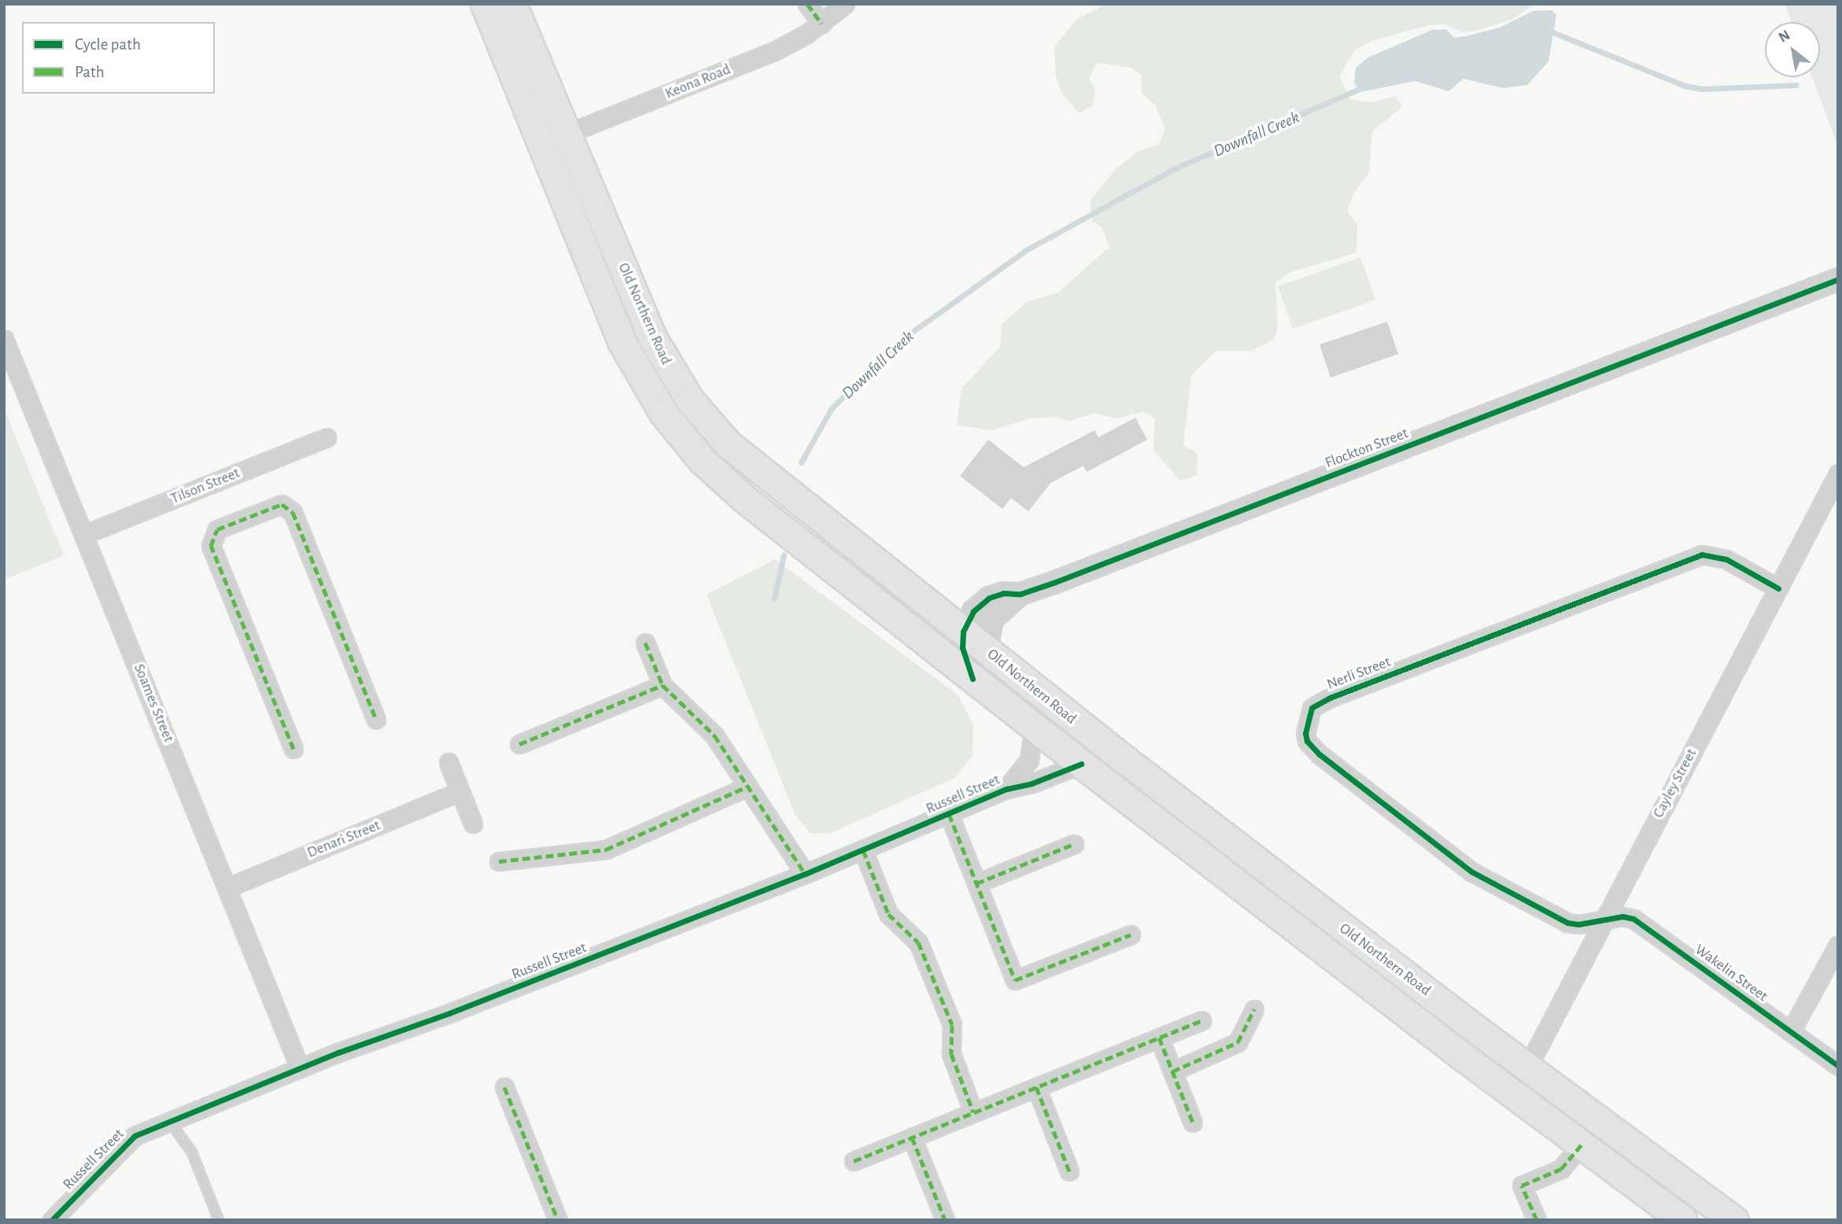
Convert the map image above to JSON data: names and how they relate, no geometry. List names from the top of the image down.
{
  "streets": {
    "highway": ["Old Northern Road"],
    "street": [
      "Keona Road",
      "Flockton Street",
      "Tilson Street",
      "Nerli Street",
      "Soames Street",
      "Cayley Street",
      "Russell Street",
      "Denari Street",
      "Wakelin Street"
    ]
  },
  "crossings": [
    ["Keona Road", "Old Northern Road"],
    ["Old Northern Road", "Flockton Street"],
    ["Old Northern Road", "Cayley Street"],
    ["Old Northern Road", "Russell Street"],
    ["Tilson Street", "Soames Street"],
    ["Nerli Street", "Cayley Street"],
    ["Nerli Street", "Wakelin Street"],
    ["Soames Street", "Russell Street"],
    ["Soames Street", "Denari Street"],
    ["Cayley Street", "Wakelin Street"]
  ],
  "water": ["Downfall Creek"],
  "legend": ["Cycle path", "Path"],
  "north": "top left"
}
